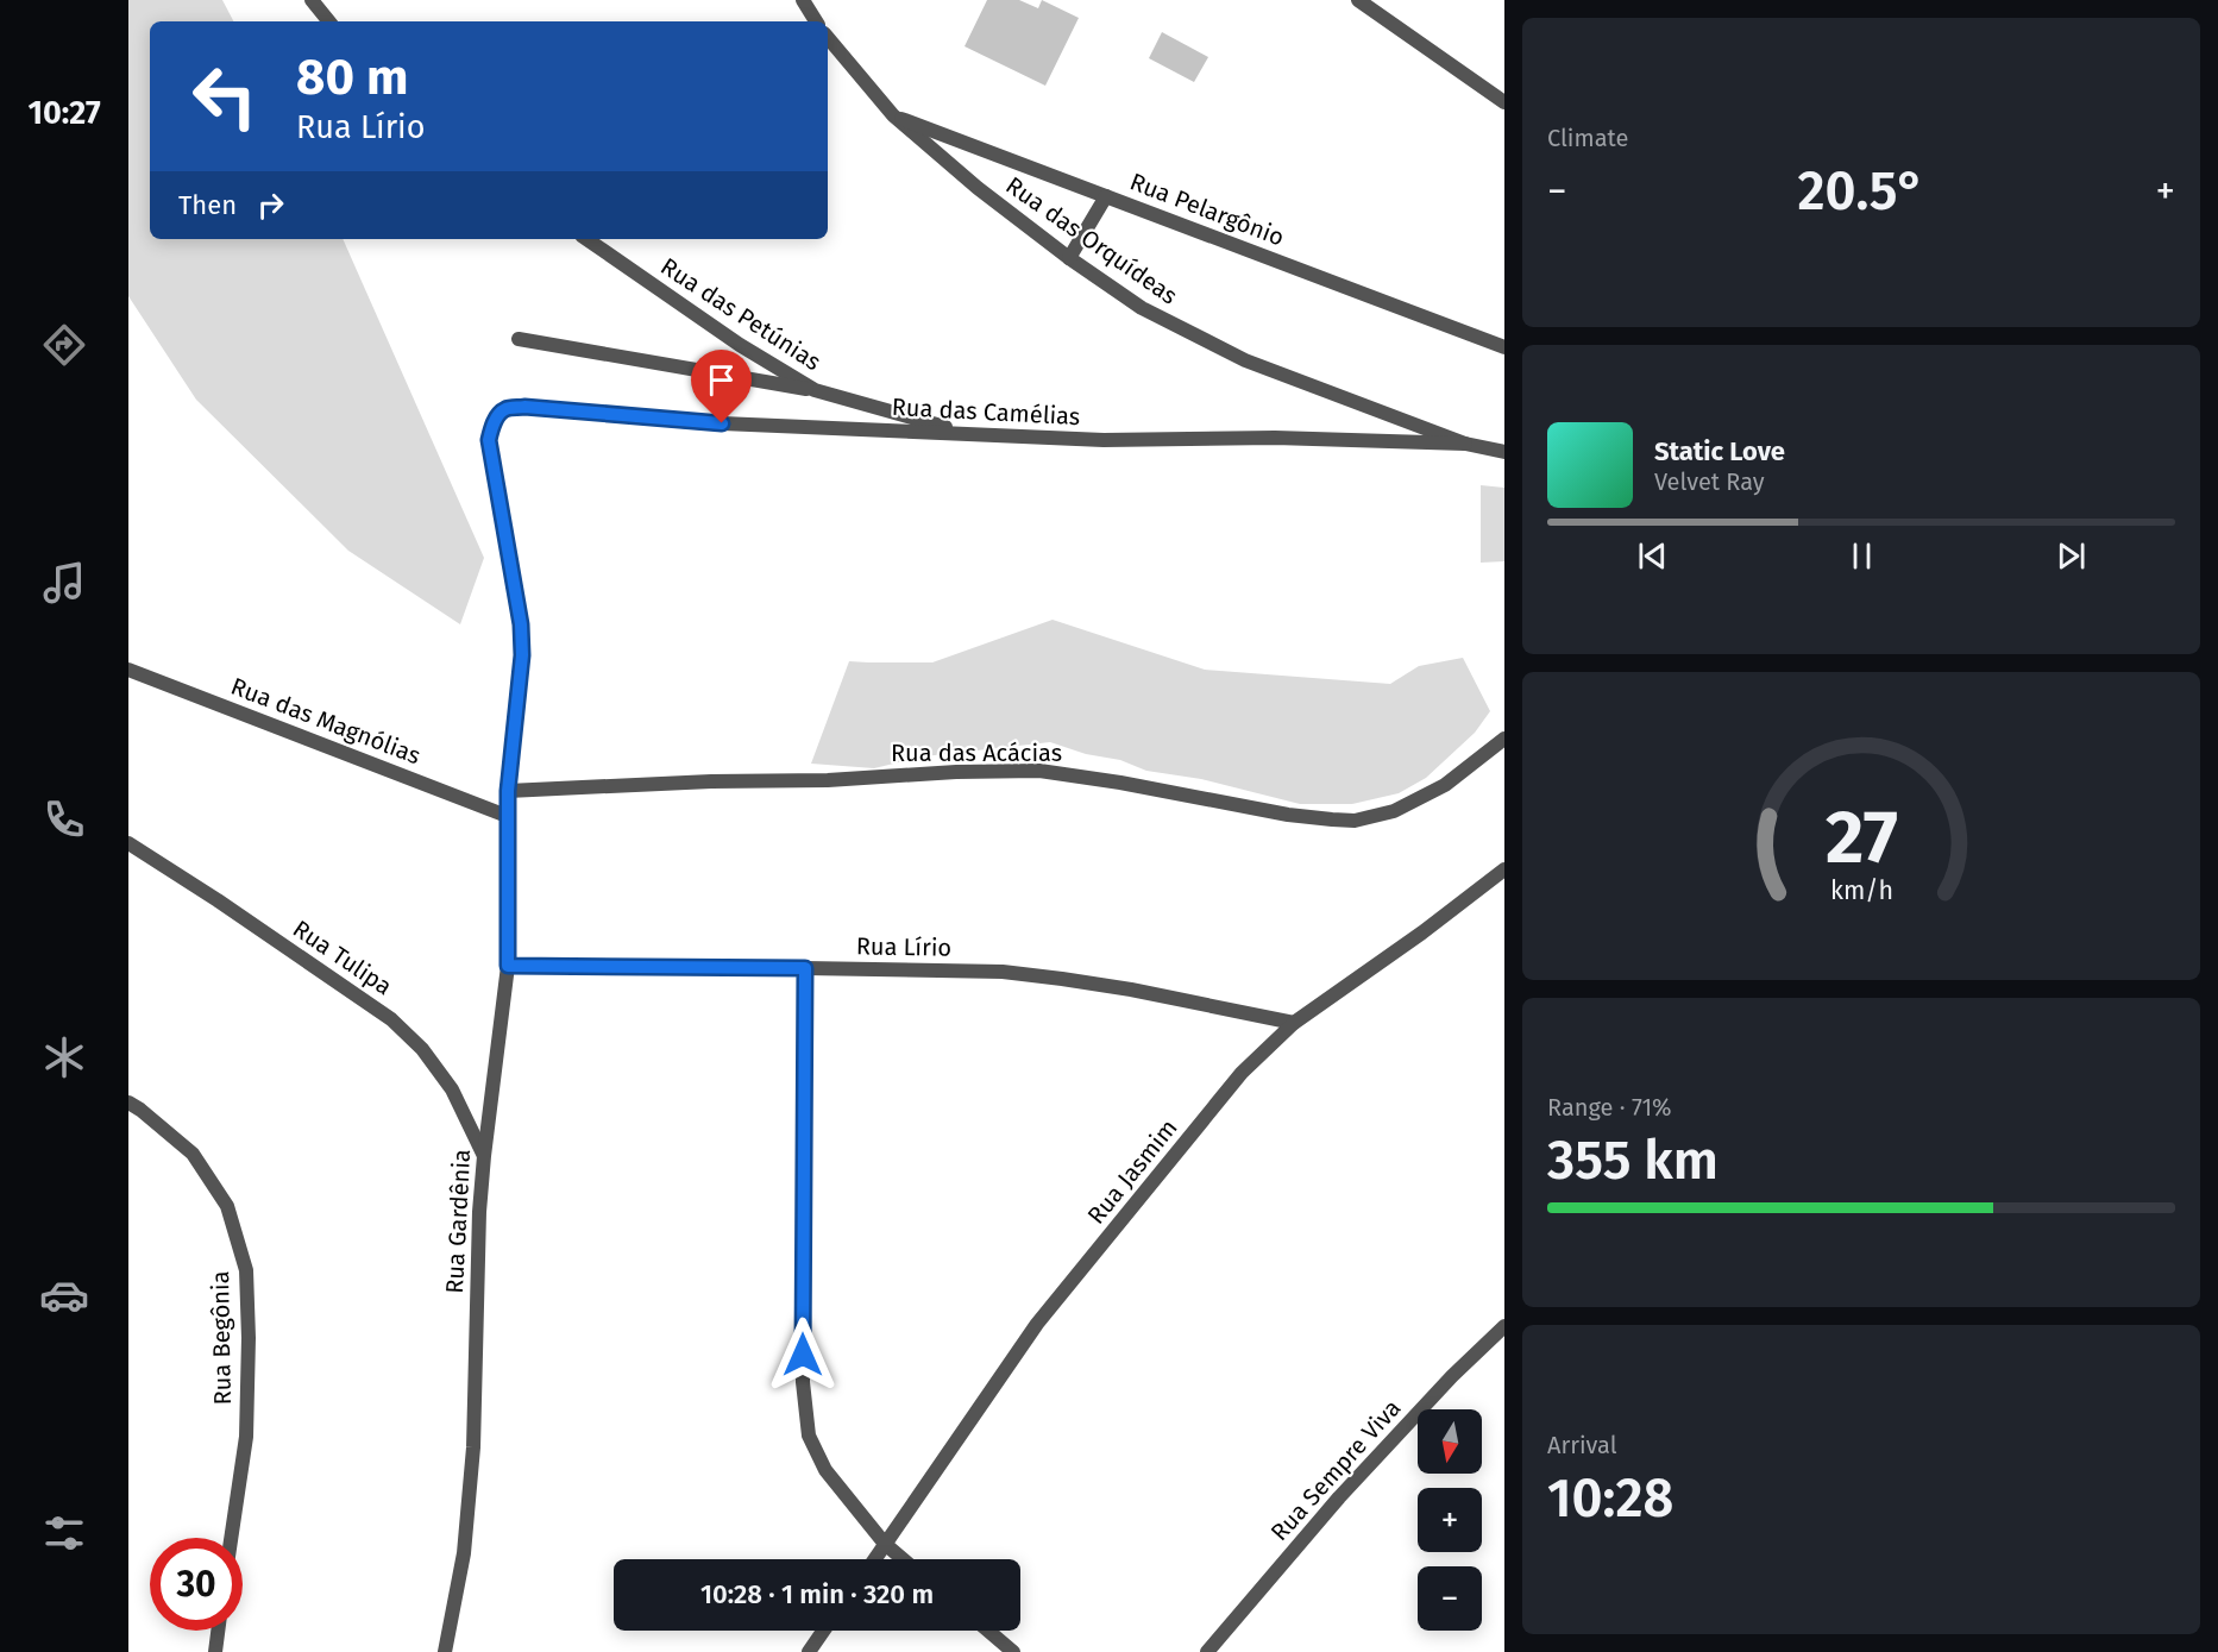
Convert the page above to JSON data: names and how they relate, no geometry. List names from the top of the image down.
{
  "streets": {
    "street": [
      "Rua Pelargônio",
      "Rua das Orquídeas",
      "Rua das Petúnias",
      "Rua das Camélias",
      "Rua das Magnólias",
      "Rua das Acácias",
      "Rua Lírio",
      "Rua Tulipa",
      "Rua Jasmim",
      "Rua Gardênia",
      "Rua Begônia",
      "Rua Sempre Viva"
    ]
  },
  "crossings": [
    ["Rua Pelargônio", "Rua das Orquídeas"],
    ["Rua das Orquídeas", "Rua das Camélias"],
    ["Rua das Petúnias", "Rua das Camélias"],
    ["Rua das Camélias", "Rua Gardênia"],
    ["Rua das Magnólias", "Rua Gardênia"],
    ["Rua das Acácias", "Rua Gardênia"],
    ["Rua Lírio", "Rua Jasmim"],
    ["Rua Lírio", "Rua Gardênia"],
    ["Rua Tulipa", "Rua Gardênia"]
  ],
  "north": "bottom",
  "page": {
    "tabs": "10:27",
    "tile": [
      "Climate",
      ["Range · 71%", "355 km"],
      ["Arrival", "10:28"]
    ],
    "turn": ["80 m", "Rua Lírio"],
    "heat": ["−", "20.5°", "+"],
    "then": "Then",
    "song": ["Static Love", "Velvet Ray"],
    "map_buttons": ["+", "−"],
    "limit": "30",
    "trip": "10:28 · 1 min · 320 m",
    "gauge": ["27", "km/h"]
  }
}
